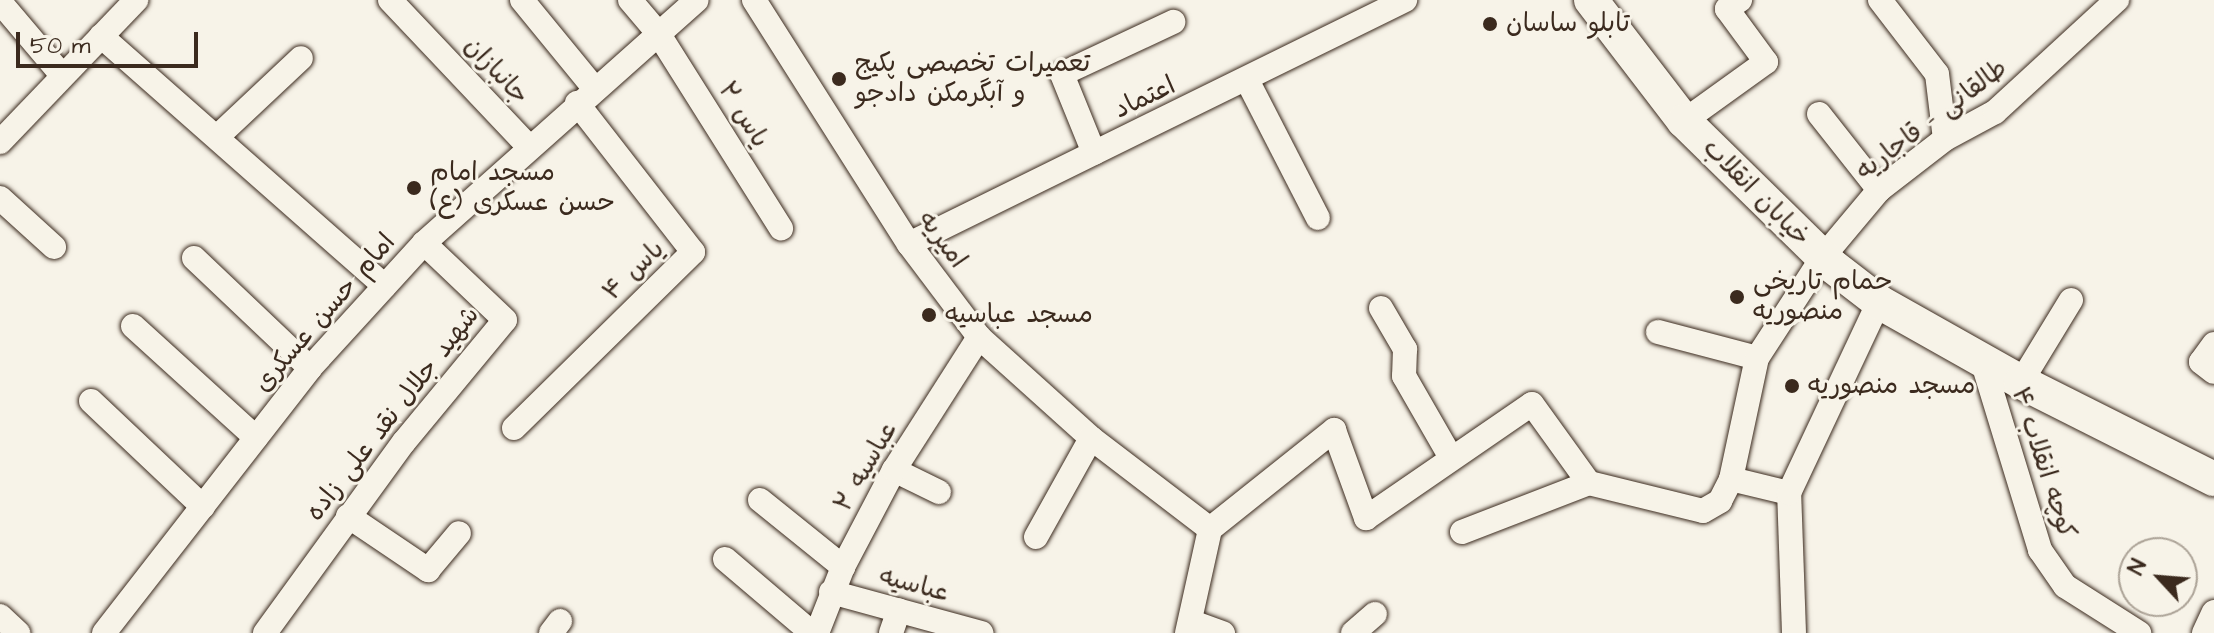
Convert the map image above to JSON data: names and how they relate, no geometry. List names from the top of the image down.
{
  "streets": {
    "main road": ["خیابان انقلاب"],
    "street": [
      "جانبازان",
      "اعتماد",
      "یاس ۲",
      "طالقانی - قاجاریه",
      "امیریه",
      "یاس ۴",
      "امام حسن عسکری",
      "شهید جلال نقد علی زاده",
      "کوچه انقلاب ۴",
      "عباسیه ۲",
      "عباسیه"
    ]
  },
  "crossings": [
    ["جانبازان", "امام حسن عسکری"],
    ["اعتماد", "امیریه"],
    ["یاس ۲", "امام حسن عسکری"],
    ["طالقانی - قاجاریه", "خیابان انقلاب"],
    ["خیابان انقلاب", "کوچه انقلاب ۴"],
    ["امیریه", "عباسیه ۲"],
    ["یاس ۴", "امام حسن عسکری"],
    ["امام حسن عسکری", "شهید جلال نقد علی زاده"],
    ["عباسیه ۲", "عباسیه"]
  ],
  "places": [
    "تابلو ساسان",
    "تعمیرات تخصصی پکیج و آبگرمکن دادجو",
    "مسجد امام حسن عسکری (ع)",
    "حمام تاریخی منصوریه",
    "مسجد عباسیه",
    "مسجد منصوریه"
  ],
  "scale_bar": "50 m",
  "north": "top left"
}
